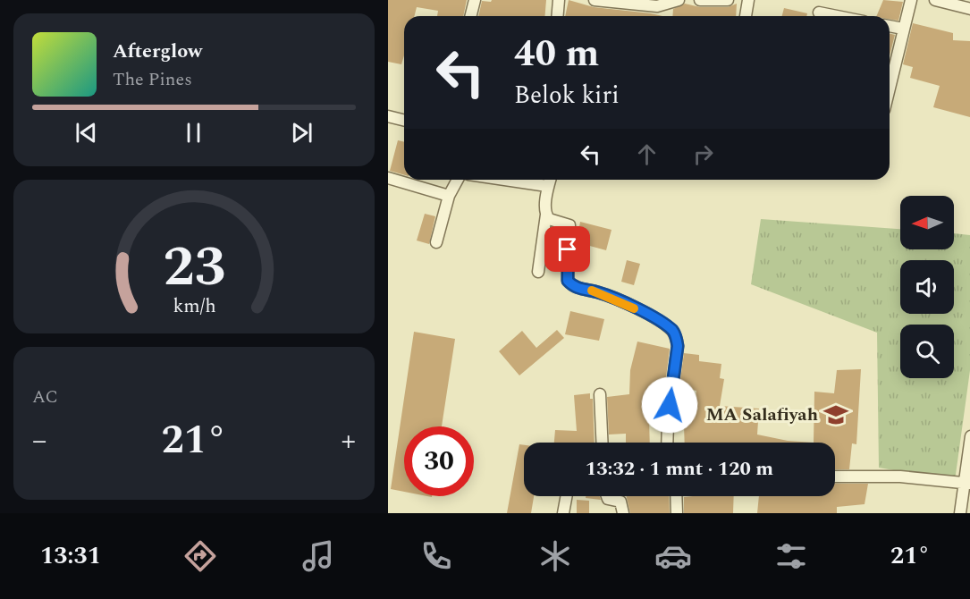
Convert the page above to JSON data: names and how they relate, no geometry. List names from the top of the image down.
{
  "places": {
    "school or university": ["MA Salafiyah"]
  },
  "north": "left",
  "page": {
    "turn": ["40 m", "Belok kiri"],
    "song": ["Afterglow", "The Pines"],
    "tile": "AC",
    "heat": ["−", "21°", "+"],
    "limit": "30",
    "trip": "13:32 · 1 mnt · 120 m",
    "tabs": ["13:31", "21°"],
    "gauge": ["23", "km/h"]
  }
}
